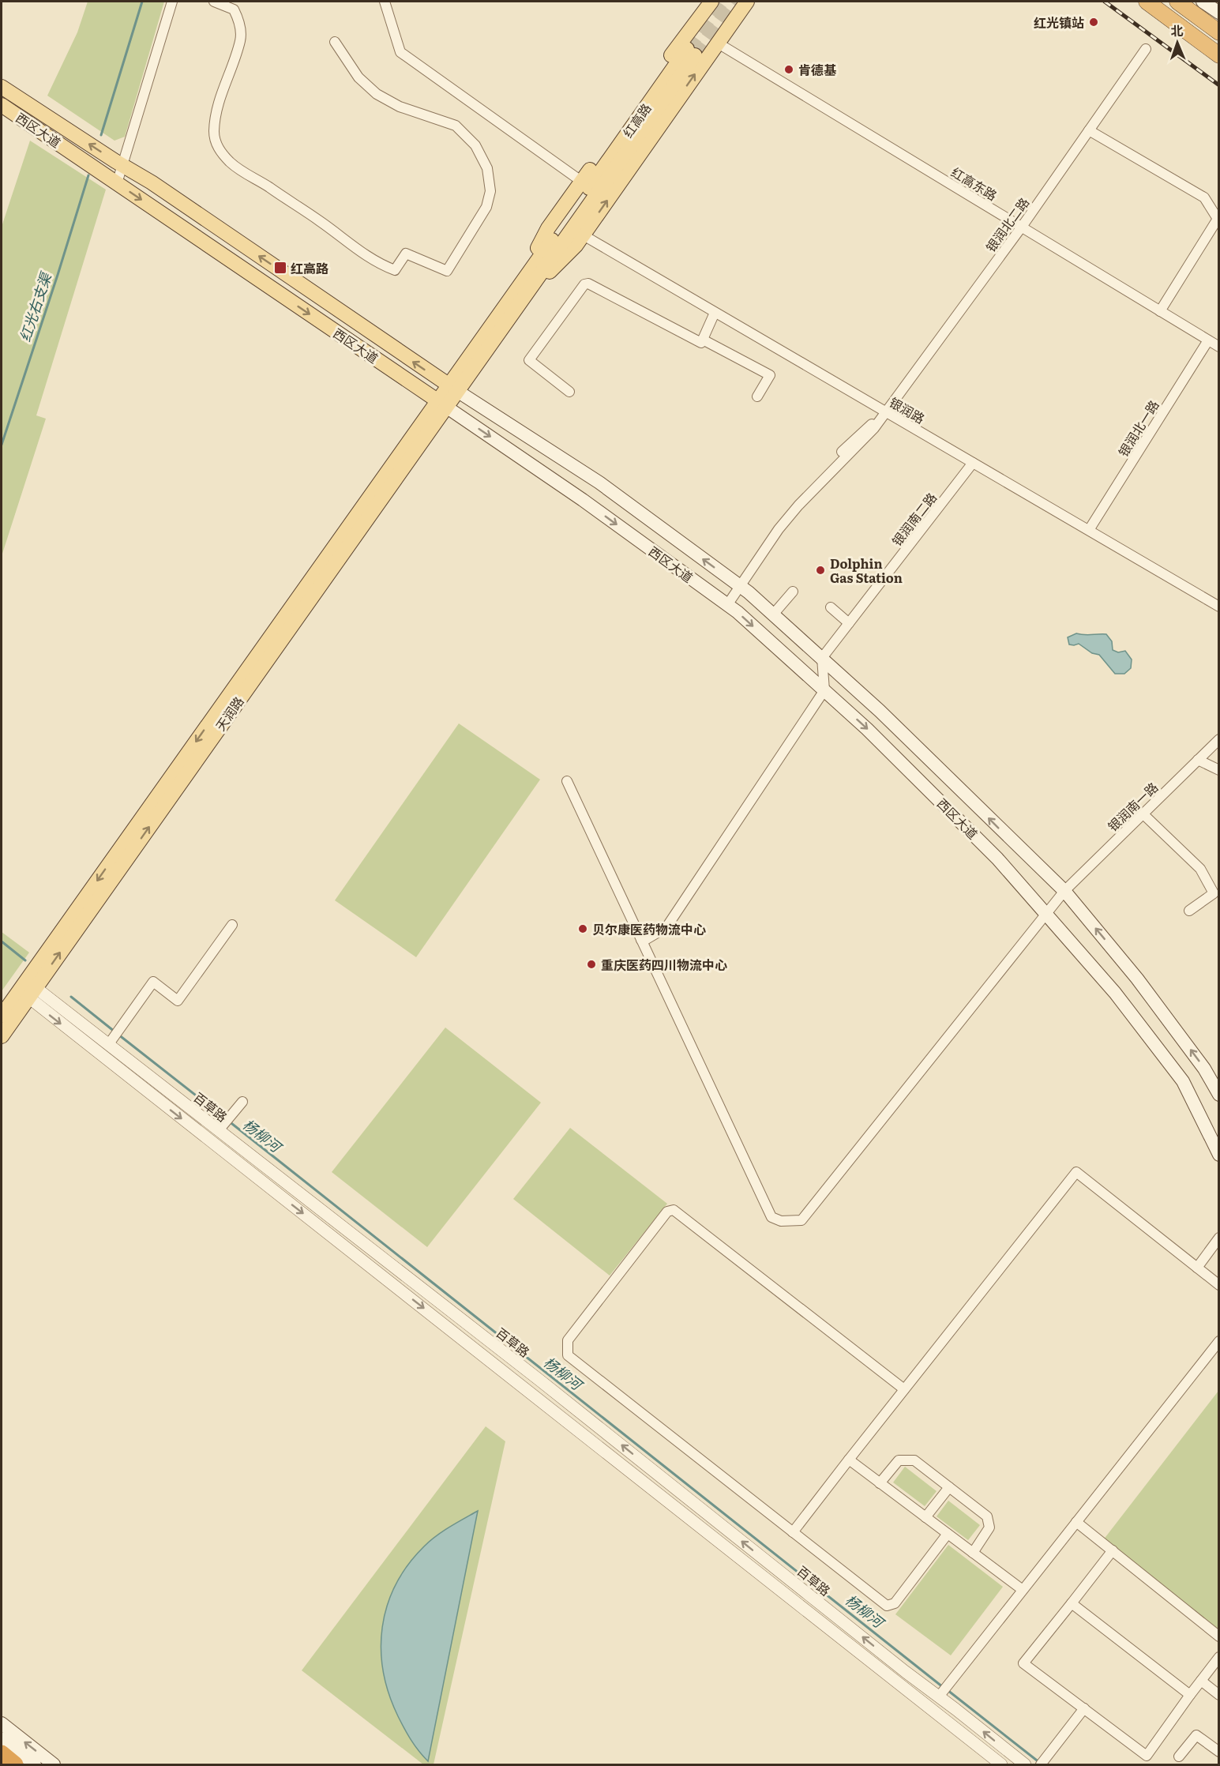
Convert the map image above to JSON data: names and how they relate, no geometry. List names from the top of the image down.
{
  "streets": {
    "main road": ["红高路", "西区大道", "天润路"],
    "street": [
      "红高东路",
      "银润北二路",
      "银润路",
      "银润北一路",
      "银润南二路",
      "银润南一路",
      "百草路"
    ]
  },
  "crossings": [
    ["红高路", "西区大道"],
    ["红高路", "天润路"],
    ["西区大道", "银润北二路"],
    ["西区大道", "银润南二路"],
    ["西区大道", "天润路"],
    ["西区大道", "银润南一路"],
    ["红高东路", "银润北二路"],
    ["红高东路", "银润北一路"],
    ["银润北二路", "银润路"],
    ["银润路", "银润北一路"],
    ["银润路", "银润南二路"],
    ["天润路", "百草路"]
  ],
  "water": ["红光右支渠", "杨柳河"],
  "places": {
    "other": [
      "红光镇站",
      "肯德基",
      "Dolphin Gas Station",
      "贝尔康医药物流中心",
      "重庆医药四川物流中心"
    ],
    "transit": ["红高路"]
  },
  "north": "top"
}
